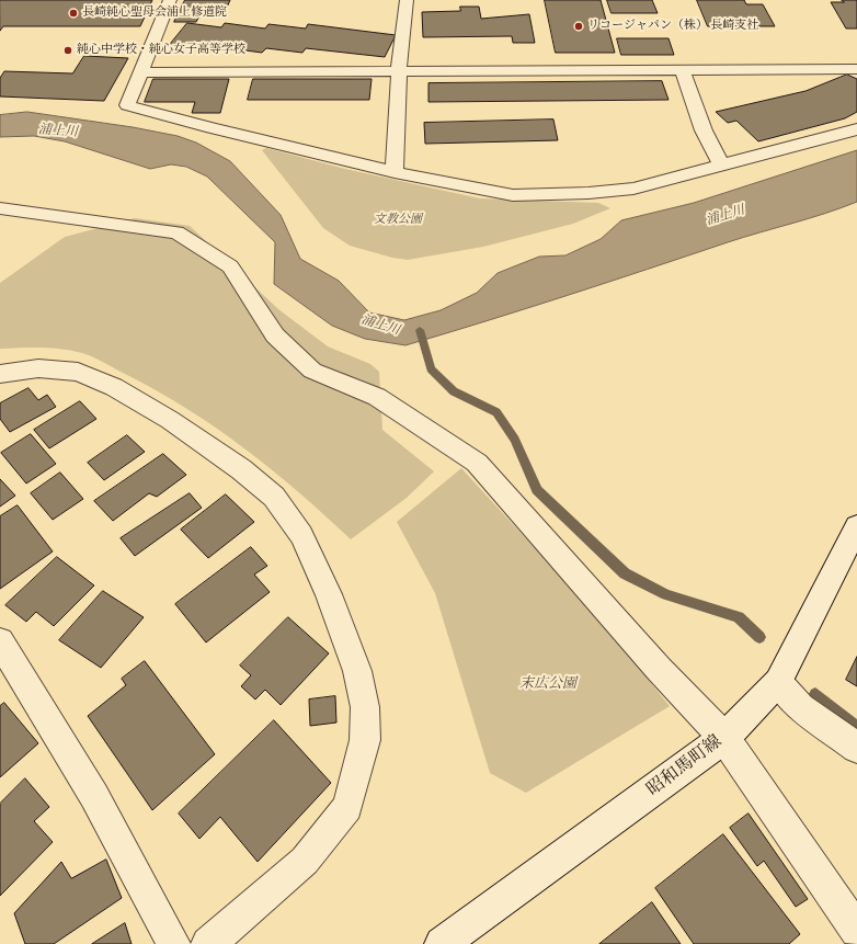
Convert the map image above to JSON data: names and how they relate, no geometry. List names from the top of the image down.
{
  "streets": {
    "street": ["昭和馬町線"]
  },
  "water": ["浦上川"],
  "parks": ["文教公園", "末広公園"],
  "places": ["長崎純心聖母会浦上修道院", "リコージャパン（株） 長崎支社", "純心中学校・純心女子高等学校"]
}
